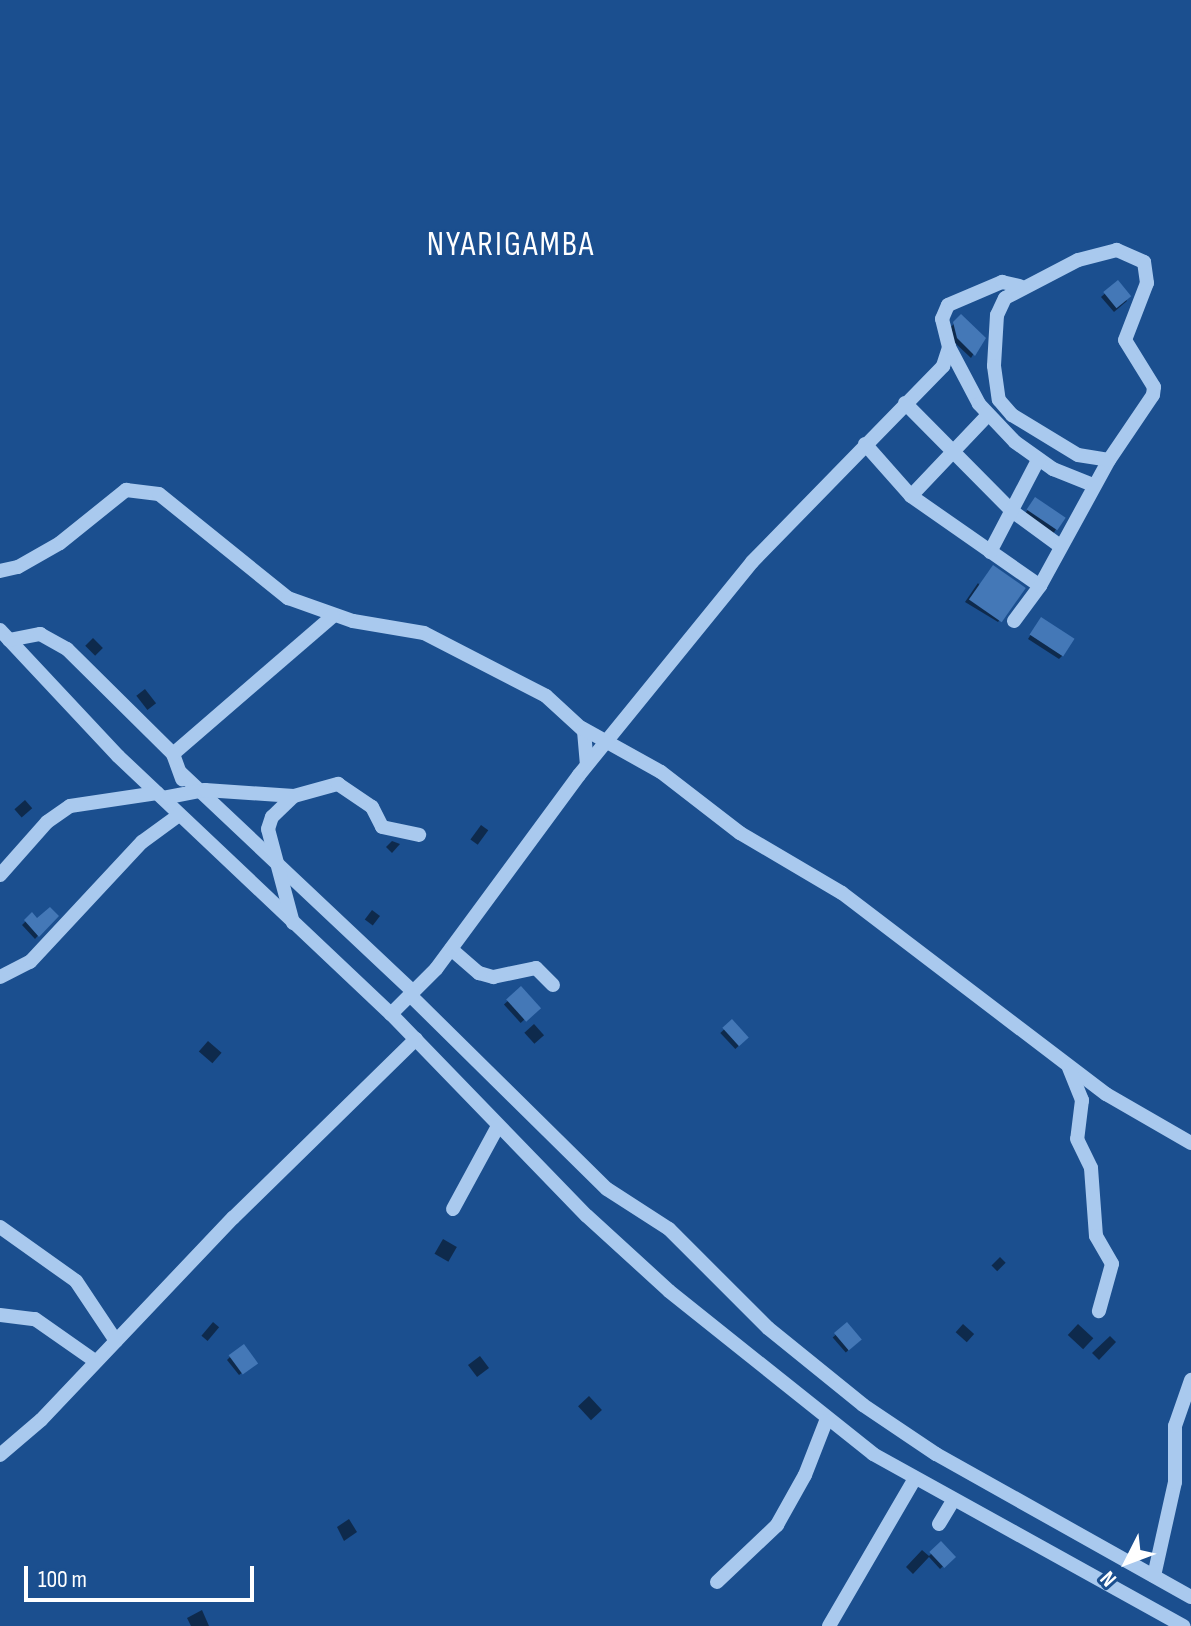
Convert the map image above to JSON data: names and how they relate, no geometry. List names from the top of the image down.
{
  "districts": ["NYARIGAMBA"],
  "scale_bar": "100 m",
  "north": "bottom left"
}
